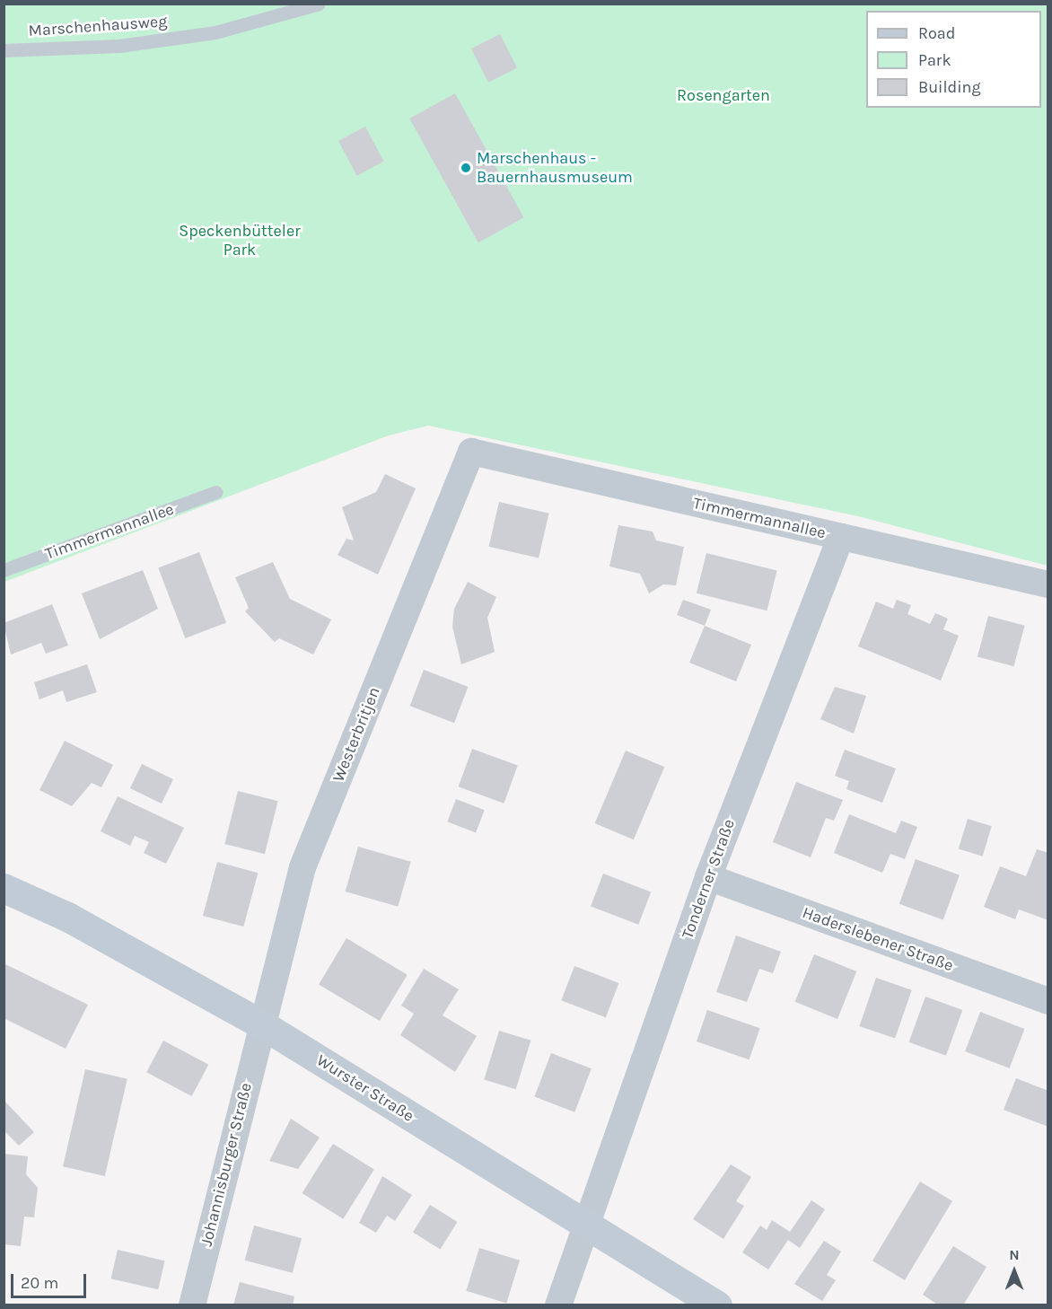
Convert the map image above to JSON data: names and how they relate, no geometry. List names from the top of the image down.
{
  "streets": {
    "street": [
      "Timmermannallee",
      "Westerbritjen",
      "Tonderner Straße",
      "Haderslebener Straße",
      "Wurster Straße",
      "Johannisburger Straße"
    ],
    "lane": ["Marschenhausweg"]
  },
  "crossings": [
    ["Timmermannallee", "Westerbritjen"],
    ["Timmermannallee", "Tonderner Straße"],
    ["Westerbritjen", "Wurster Straße"],
    ["Westerbritjen", "Johannisburger Straße"],
    ["Tonderner Straße", "Haderslebener Straße"],
    ["Tonderner Straße", "Wurster Straße"],
    ["Wurster Straße", "Johannisburger Straße"]
  ],
  "parks": ["Rosengarten", "Speckenbütteler Park"],
  "places": ["Marschenhaus - Bauernhausmuseum"],
  "legend": ["Road", "Park", "Building"],
  "scale_bar": "20 m",
  "north": "top"
}
